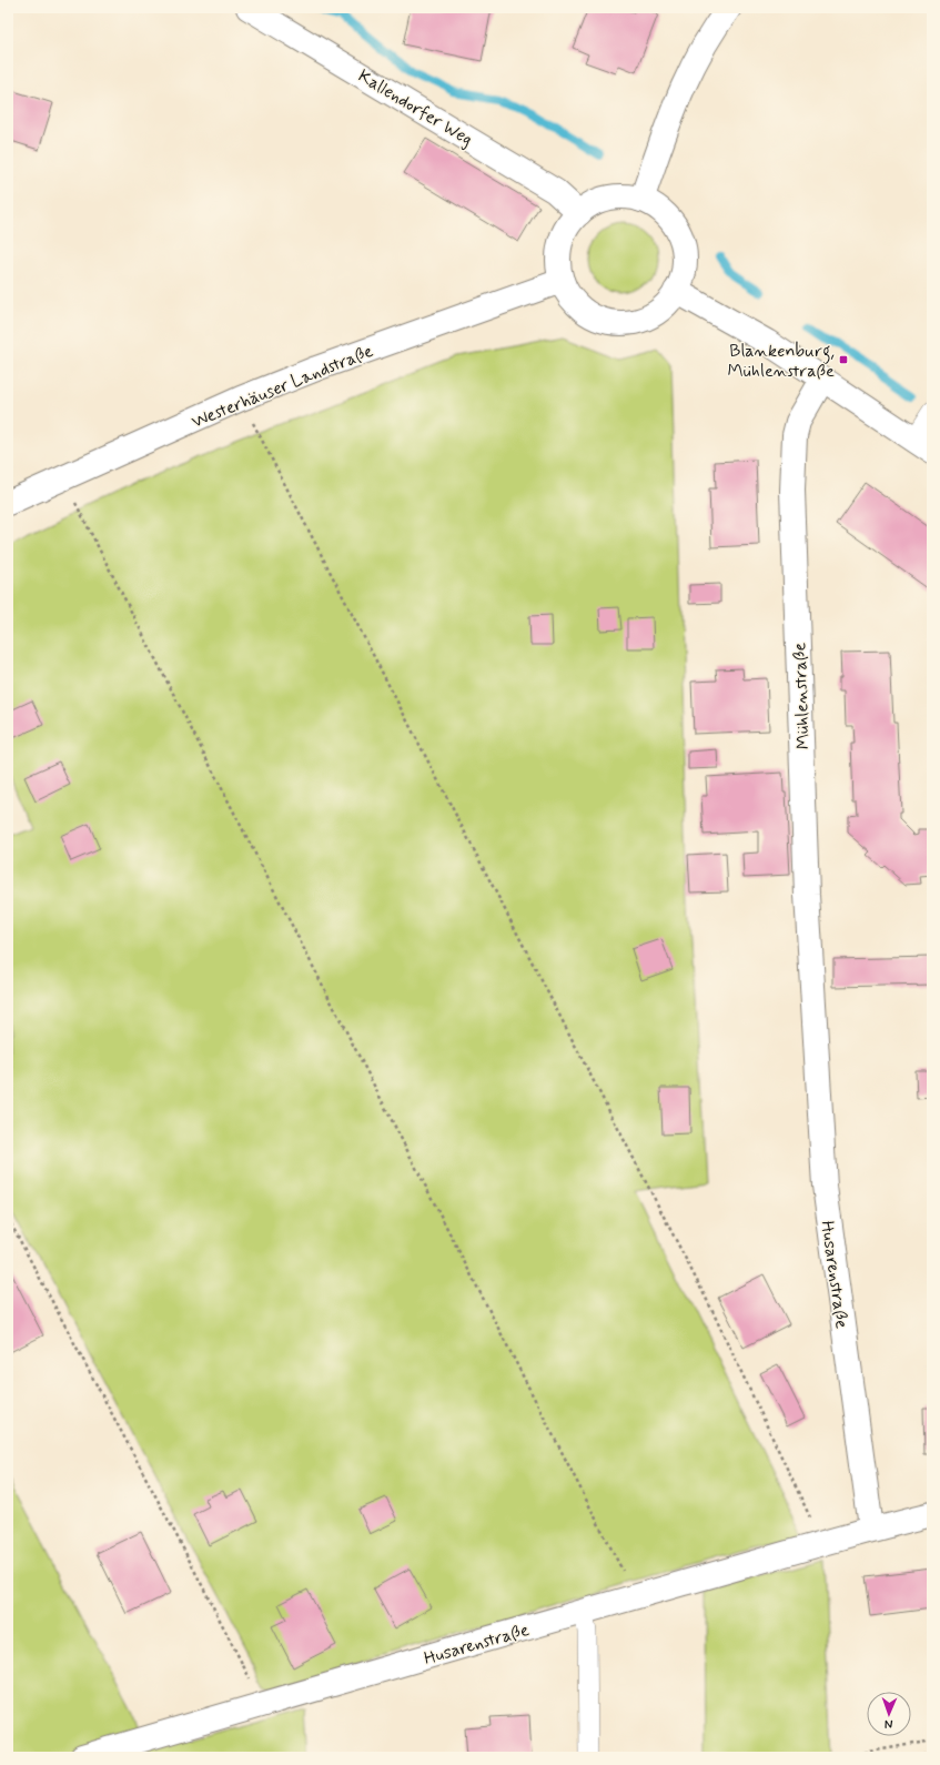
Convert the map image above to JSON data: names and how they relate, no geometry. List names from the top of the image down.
{
  "streets": {
    "street": [
      "Kallendorfer Weg",
      "Westerhäuser Landstraße",
      "Mühlenstraße",
      "Husarenstraße"
    ]
  },
  "crossings": [
    ["Kallendorfer Weg", "Westerhäuser Landstraße"],
    ["Mühlenstraße", "Husarenstraße"]
  ],
  "places": {
    "transit": ["Blankenburg, Mühlenstraße"]
  },
  "north": "bottom"
}
